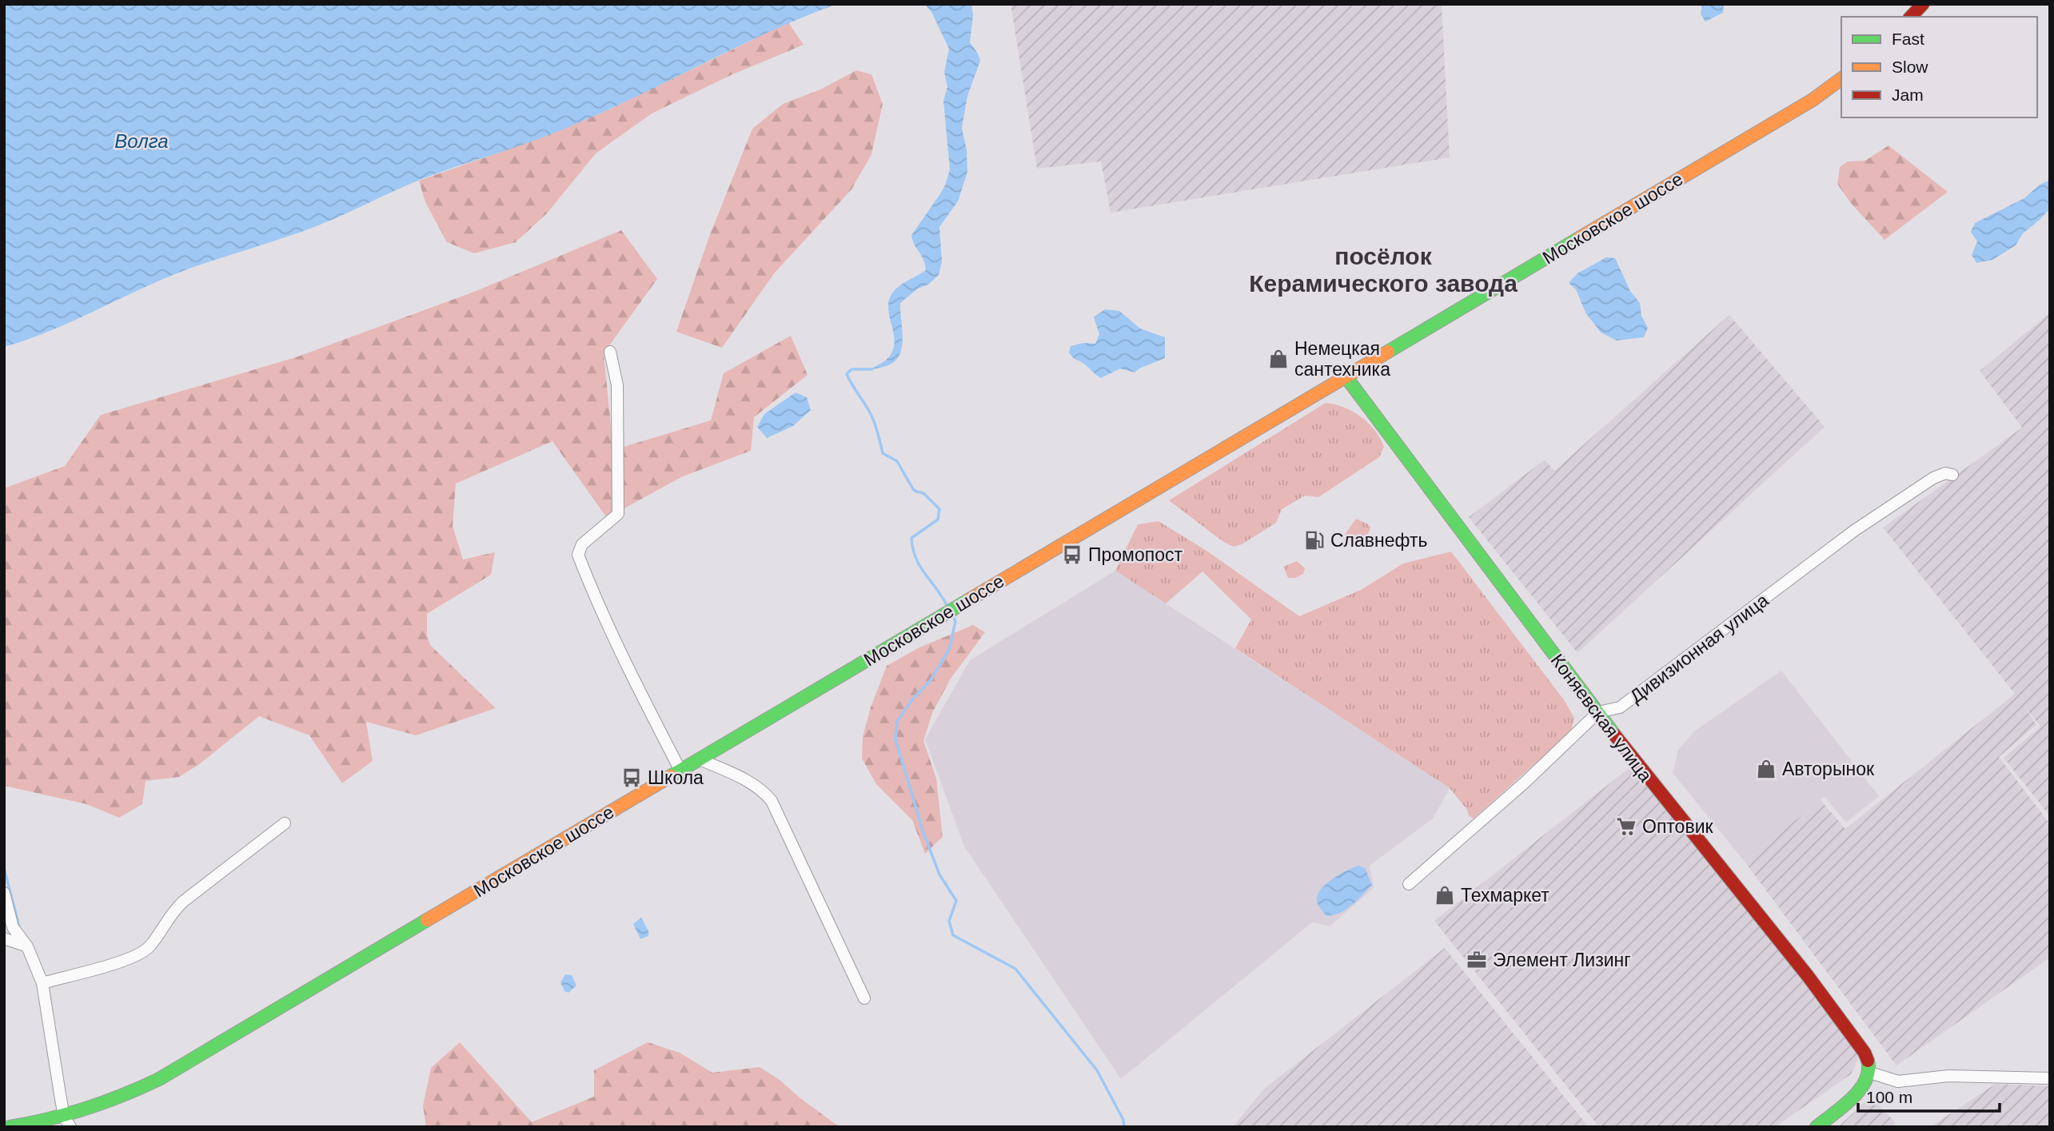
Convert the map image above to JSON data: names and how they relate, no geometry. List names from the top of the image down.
{
  "streets": {
    "main road": ["Московское шоссе", "Коняевская улица"],
    "street": ["Дивизионная улица"]
  },
  "crossings": [
    ["Московское шоссе", "Коняевская улица"],
    ["Дивизионная улица", "Коняевская улица"]
  ],
  "districts": ["посёлок Керамического завода"],
  "water": ["Волга"],
  "places": {
    "shop": ["Немецкая сантехника", "Авторынок", "Техмаркет"],
    "fuel station": ["Славнефть"],
    "bus stop": ["Промопост", "Школа"],
    "supermarket": ["Оптовик"],
    "office": ["Элемент Лизинг"]
  },
  "legend": ["Fast", "Slow", "Jam"],
  "scale_bar": "100 m"
}
